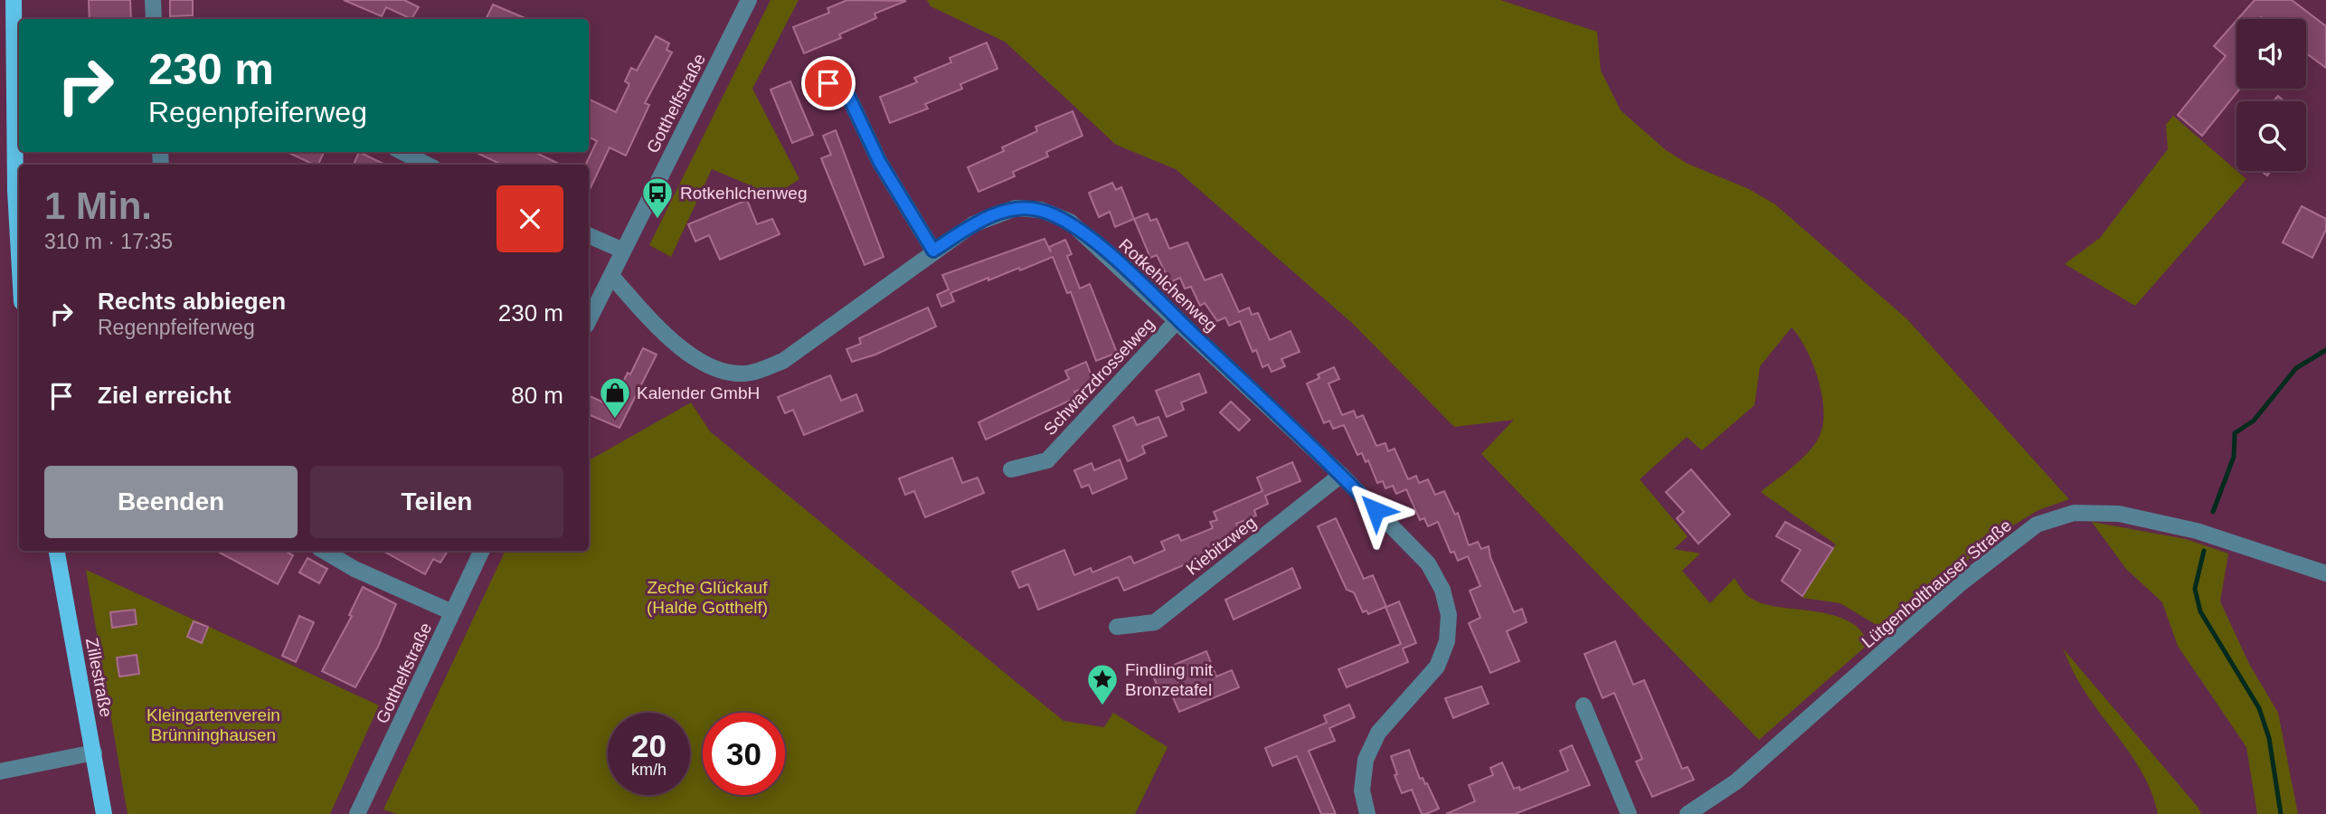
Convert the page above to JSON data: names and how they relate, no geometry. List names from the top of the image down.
{
  "streets": {
    "main road": ["Zillestraße"],
    "street": [
      "Gotthelfstraße",
      "Rotkehlchenweg",
      "Schwarzdrosselweg",
      "Kiebitzweg",
      "Lütgenholthauser Straße"
    ]
  },
  "crossings": [
    ["Gotthelfstraße", "Rotkehlchenweg"],
    ["Rotkehlchenweg", "Schwarzdrosselweg"],
    ["Rotkehlchenweg", "Kiebitzweg"]
  ],
  "parks": ["Zeche Glückauf (Halde Gotthelf)", "Kleingartenverein Brünninghausen"],
  "places": {
    "bus stop": ["Rotkehlchenweg"],
    "shop": ["Kalender GmbH"],
    "place": ["Findling mit Bronzetafel"]
  },
  "page": {
    "turn": ["230 m", "Regenpfeiferweg"],
    "heading": ["1 Min.", "310 m · 17:35"],
    "list": [
      {
        "name": "Rechts abbiegen",
        "note": "Regenpfeiferweg",
        "value": "230 m"
      },
      {
        "name": "Ziel erreicht",
        "value": "80 m"
      }
    ],
    "buttons": ["Beenden", "Teilen"],
    "speed": "20 km/h",
    "limit": "30"
  }
}
